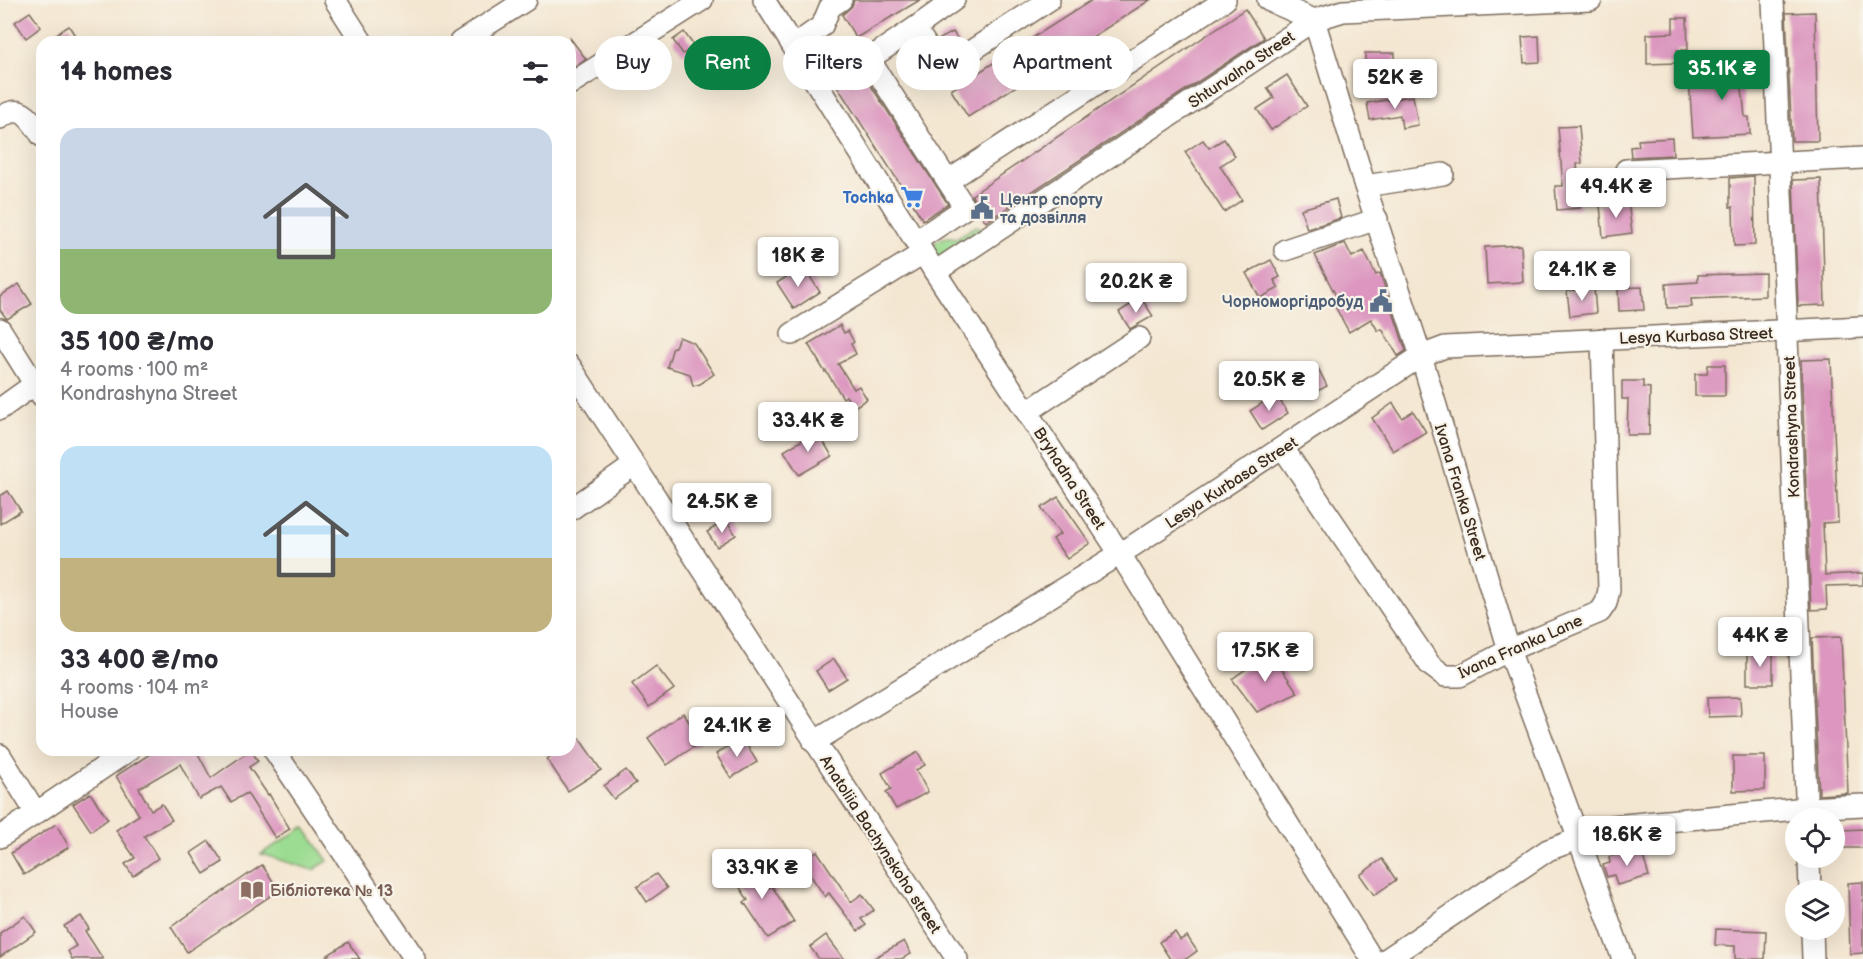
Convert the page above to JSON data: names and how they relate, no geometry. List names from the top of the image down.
{
  "streets": {
    "street": [
      "Shturvalna Street",
      "Lesya Kurbasa Street",
      "Kondrashyna Street",
      "Bryhadna Street",
      "Ivana Franka Street",
      "Ivana Franka Lane",
      "Anatoliia Bachynskoho street"
    ]
  },
  "crossings": [
    ["Shturvalna Street", "Bryhadna Street"],
    ["Shturvalna Street", "Ivana Franka Street"],
    ["Lesya Kurbasa Street", "Kondrashyna Street"],
    ["Lesya Kurbasa Street", "Bryhadna Street"],
    ["Lesya Kurbasa Street", "Ivana Franka Street"],
    ["Lesya Kurbasa Street", "Ivana Franka Lane"],
    ["Lesya Kurbasa Street", "Anatoliia Bachynskoho street"],
    ["Ivana Franka Street", "Ivana Franka Lane"]
  ],
  "places": {
    "supermarket": ["Tochka"],
    "public building": ["Центр спорту та дозвілля", "Чорноморгідробуд"],
    "library": ["Бібліотека № 13"]
  },
  "page": {
    "chip": [
      "Buy",
      "Rent",
      "Filters",
      "New",
      "Apartment"
    ],
    "heading": "14 homes",
    "price": [
      "35.1K ₴",
      "52K ₴",
      "49.4K ₴",
      "18K ₴",
      "24.1K ₴",
      "20.2K ₴",
      "20.5K ₴",
      "33.4K ₴",
      "24.5K ₴",
      "44K ₴",
      "17.5K ₴",
      "24.1K ₴",
      "18.6K ₴",
      "33.9K ₴"
    ],
    "list": [
      {
        "name": "35 100 ₴/mo",
        "note": "4 rooms · 100 m² · Kondrashyna Street"
      },
      {
        "name": "33 400 ₴/mo",
        "note": "4 rooms · 104 m² · House"
      }
    ]
  }
}
